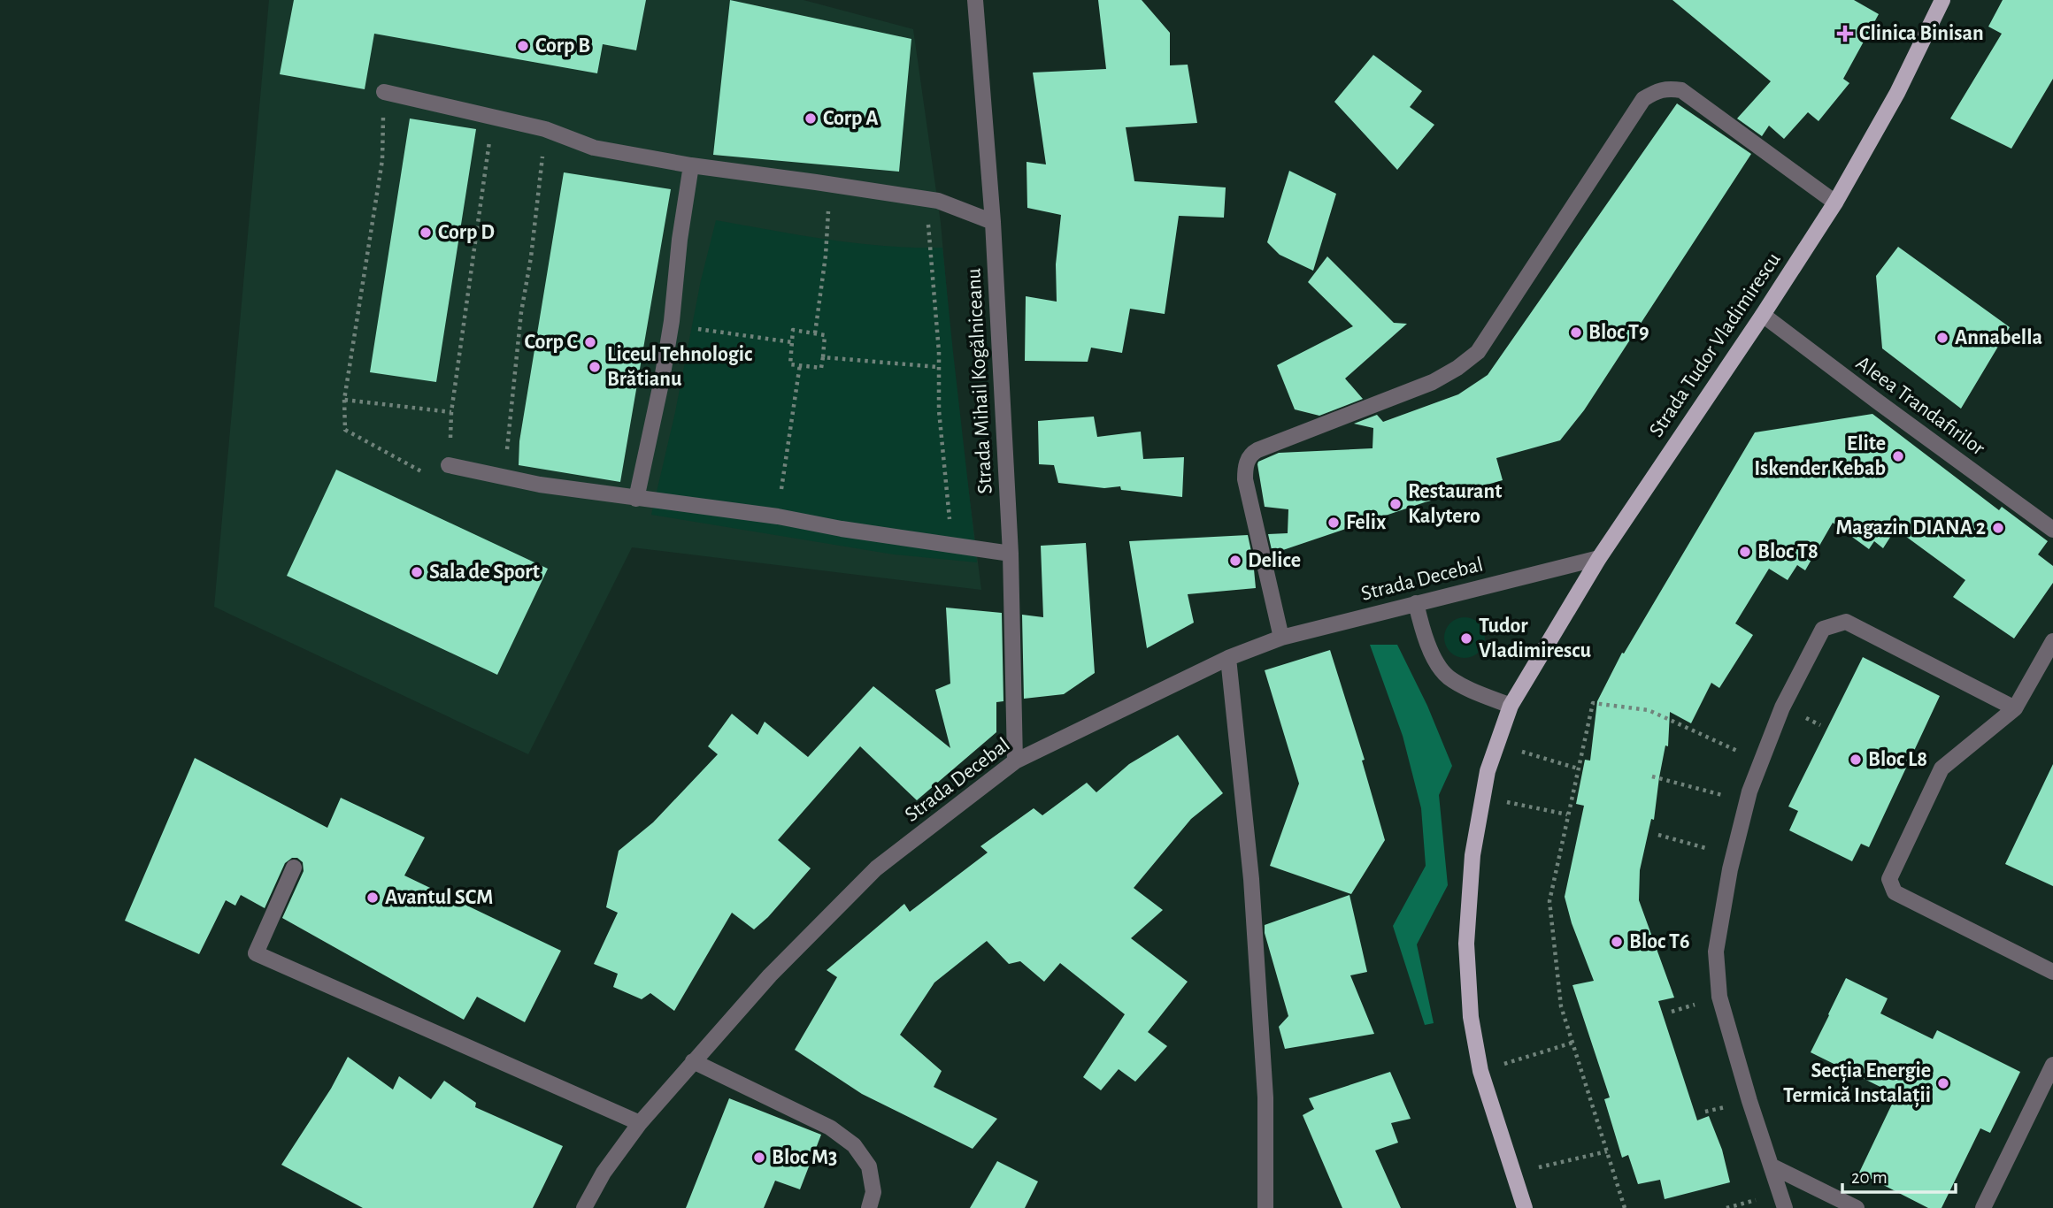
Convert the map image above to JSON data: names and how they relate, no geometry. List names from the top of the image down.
{
  "streets": {
    "main road": ["Strada Tudor Vladimirescu"],
    "street": ["Strada Mihail Kogălniceanu", "Aleea Trandafirilor", "Strada Decebal"]
  },
  "crossings": [
    ["Strada Tudor Vladimirescu", "Aleea Trandafirilor"],
    ["Strada Tudor Vladimirescu", "Strada Decebal"],
    ["Strada Mihail Kogălniceanu", "Strada Decebal"]
  ],
  "places": {
    "health": ["Clinica Binisan"],
    "other": [
      "Corp B",
      "Corp A",
      "Corp D",
      "Bloc T9",
      "Annabella",
      "Corp C",
      "Liceul Tehnologic Brătianu",
      "Elite Iskender Kebab",
      "Restaurant Kalytero",
      "Felix",
      "Magazin DIANA 2",
      "Bloc T8",
      "Delice",
      "Sala de Sport",
      "Tudor Vladimirescu",
      "Bloc L8",
      "Avantul SCM",
      "Bloc T6",
      "Secția Energie Termică Instalații",
      "Bloc M3"
    ]
  },
  "scale_bar": "20 m"
}
